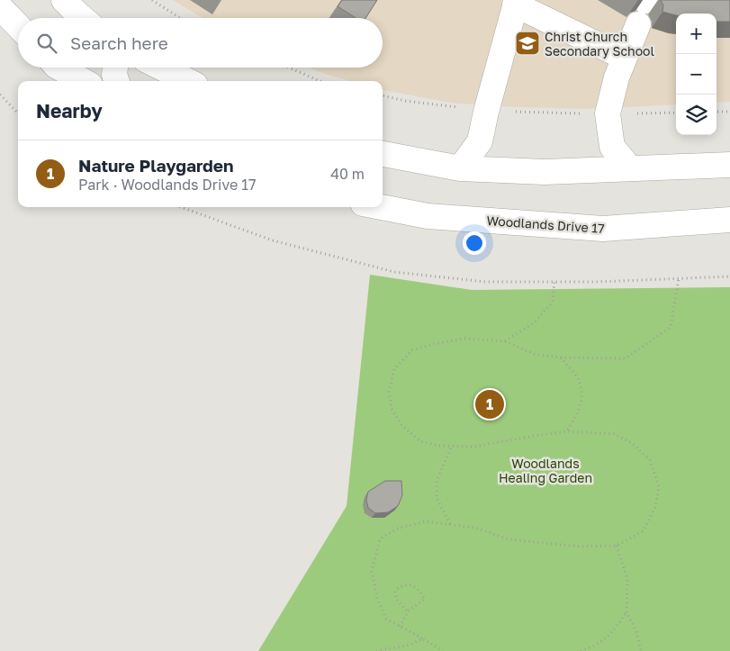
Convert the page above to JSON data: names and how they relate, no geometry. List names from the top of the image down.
{
  "streets": {
    "street": ["Woodlands Drive 17"]
  },
  "parks": ["Woodlands Healing Garden"],
  "places": {
    "school or university": ["Christ Church Secondary School"]
  },
  "page": {
    "map_buttons": ["+", "−"],
    "search": "Search here",
    "heading": "Nearby",
    "list": [
      {
        "mark": "1",
        "name": "Nature Playgarden",
        "note": "Park · Woodlands Drive 17",
        "value": "40 m"
      }
    ],
    "pins": "1"
  }
}
